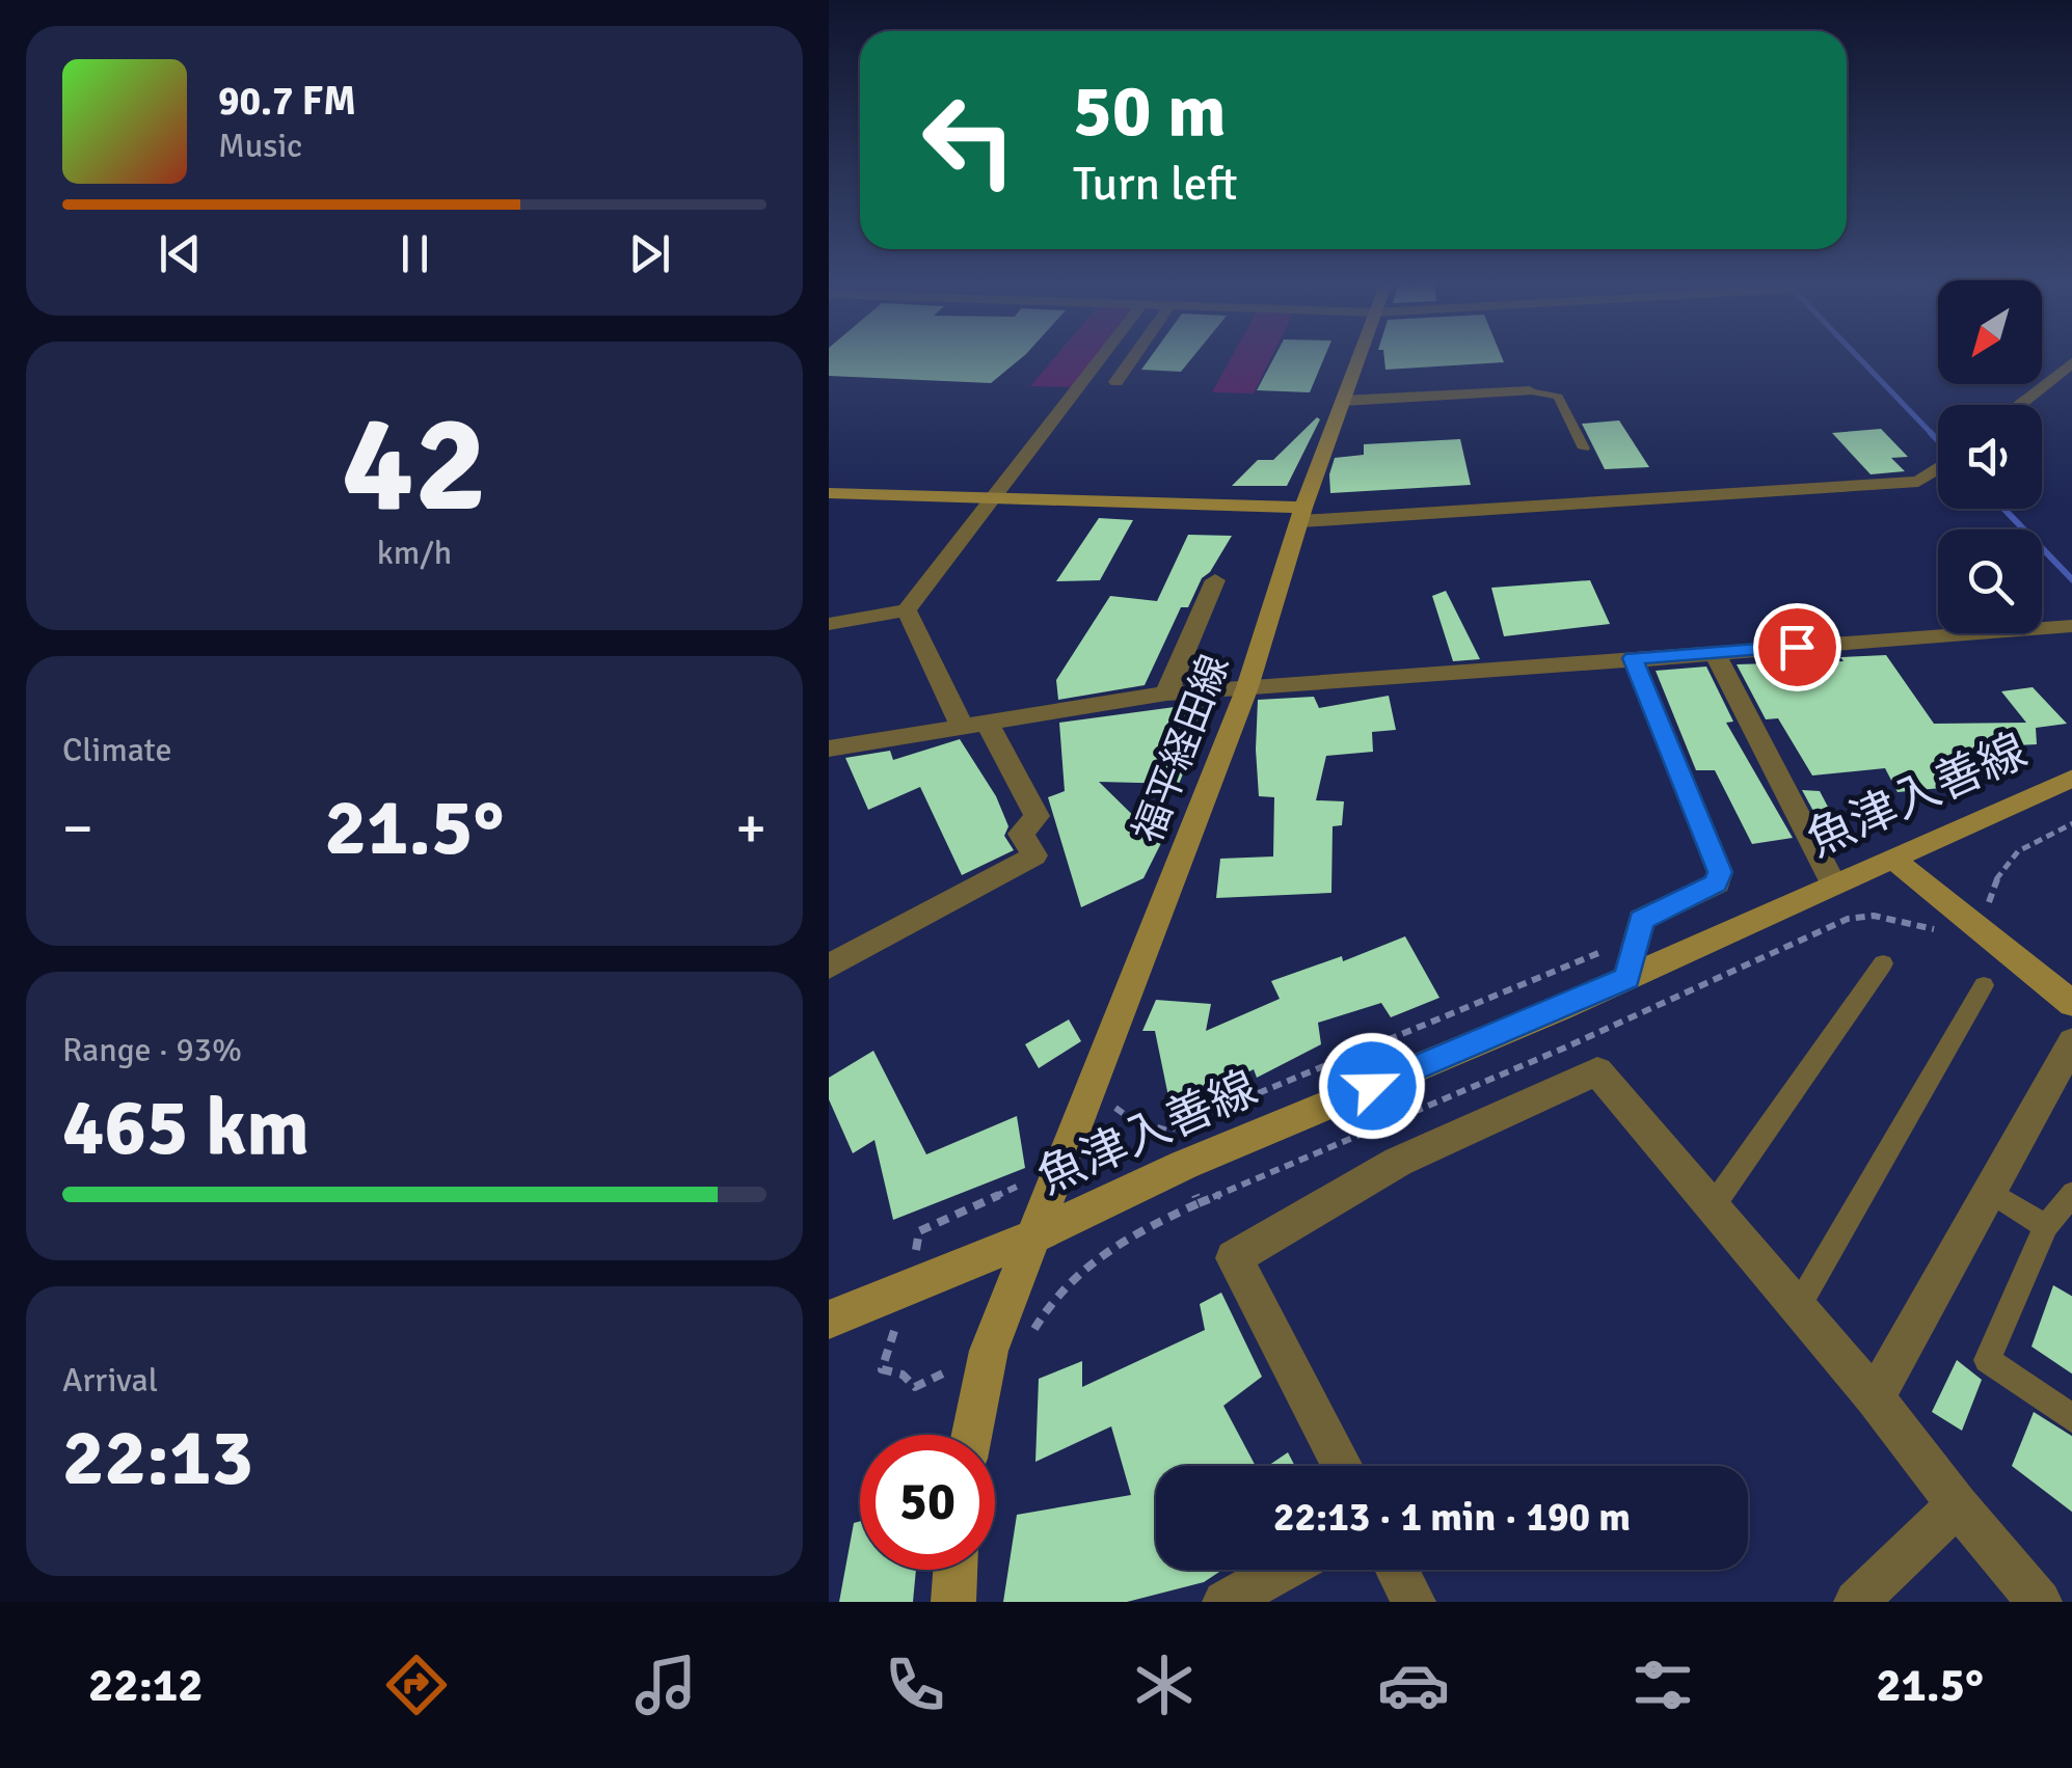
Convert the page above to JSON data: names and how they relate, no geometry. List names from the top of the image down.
{
  "streets": {
    "main road": ["福平経田線", "魚津入善線"]
  },
  "crossings": [
    ["福平経田線", "魚津入善線"]
  ],
  "north": "bottom left",
  "page": {
    "turn": ["50 m", "Turn left"],
    "song": ["90.7 FM", "Music"],
    "tile": [
      ["42", "km/h"],
      "Climate",
      ["Range · 93%", "465 km"],
      ["Arrival", "22:13"]
    ],
    "heat": ["−", "21.5°", "+"],
    "limit": "50",
    "trip": "22:13 · 1 min · 190 m",
    "tabs": ["22:12", "21.5°"]
  }
}
